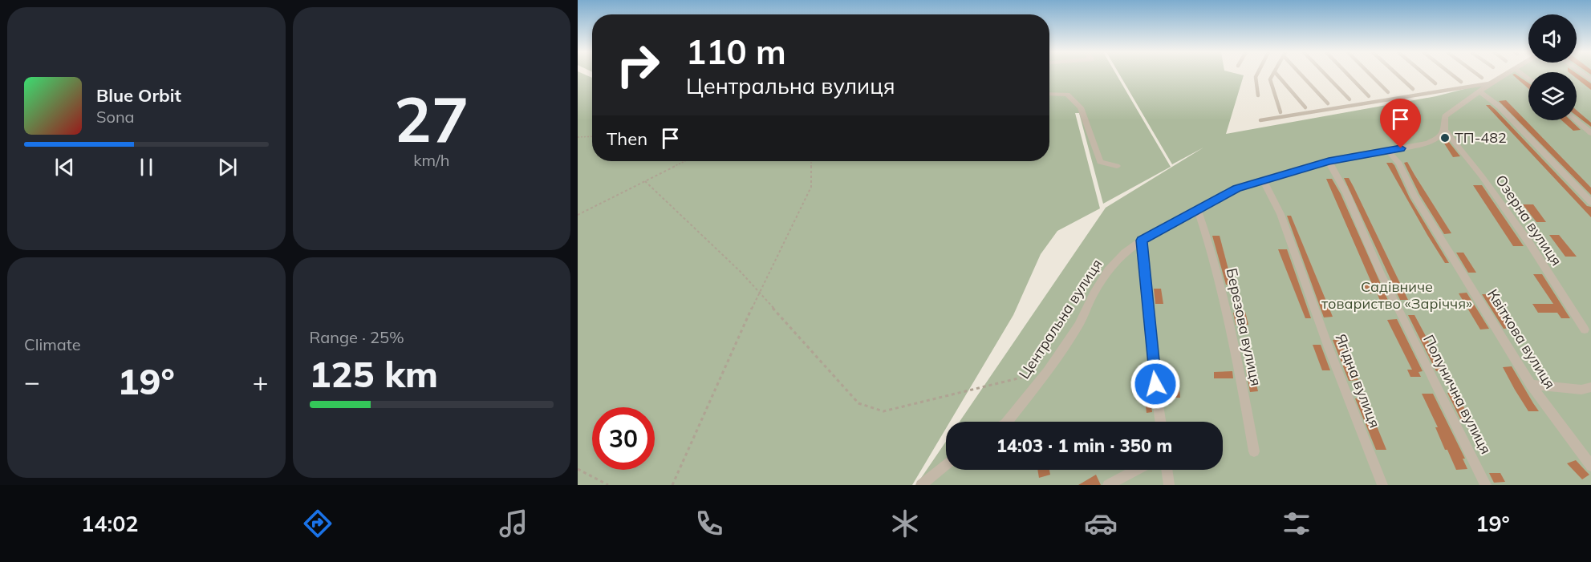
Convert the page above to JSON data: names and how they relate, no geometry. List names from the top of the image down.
{
  "streets": {
    "street": [
      "Озерна вулиця",
      "Центральна вулиця",
      "Березова вулиця",
      "Квіткова вулиця",
      "Ягідна вулиця",
      "Полунична вулиця"
    ]
  },
  "crossings": [
    ["Озерна вулиця", "Центральна вулиця"],
    ["Центральна вулиця", "Березова вулиця"],
    ["Центральна вулиця", "Квіткова вулиця"],
    ["Центральна вулиця", "Ягідна вулиця"],
    ["Центральна вулиця", "Полунична вулиця"]
  ],
  "parks": ["Садівниче товариство «Заріччя»"],
  "places": ["ТП-482"],
  "page": {
    "tile": [
      ["27", "km/h"],
      "Climate",
      ["Range · 25%", "125 km"]
    ],
    "turn": ["110 m", "Центральна вулиця"],
    "song": ["Blue Orbit", "Sona"],
    "then": "Then",
    "heat": ["−", "19°", "+"],
    "limit": "30",
    "trip": "14:03 · 1 min · 350 m",
    "tabs": ["14:02", "19°"]
  }
}
